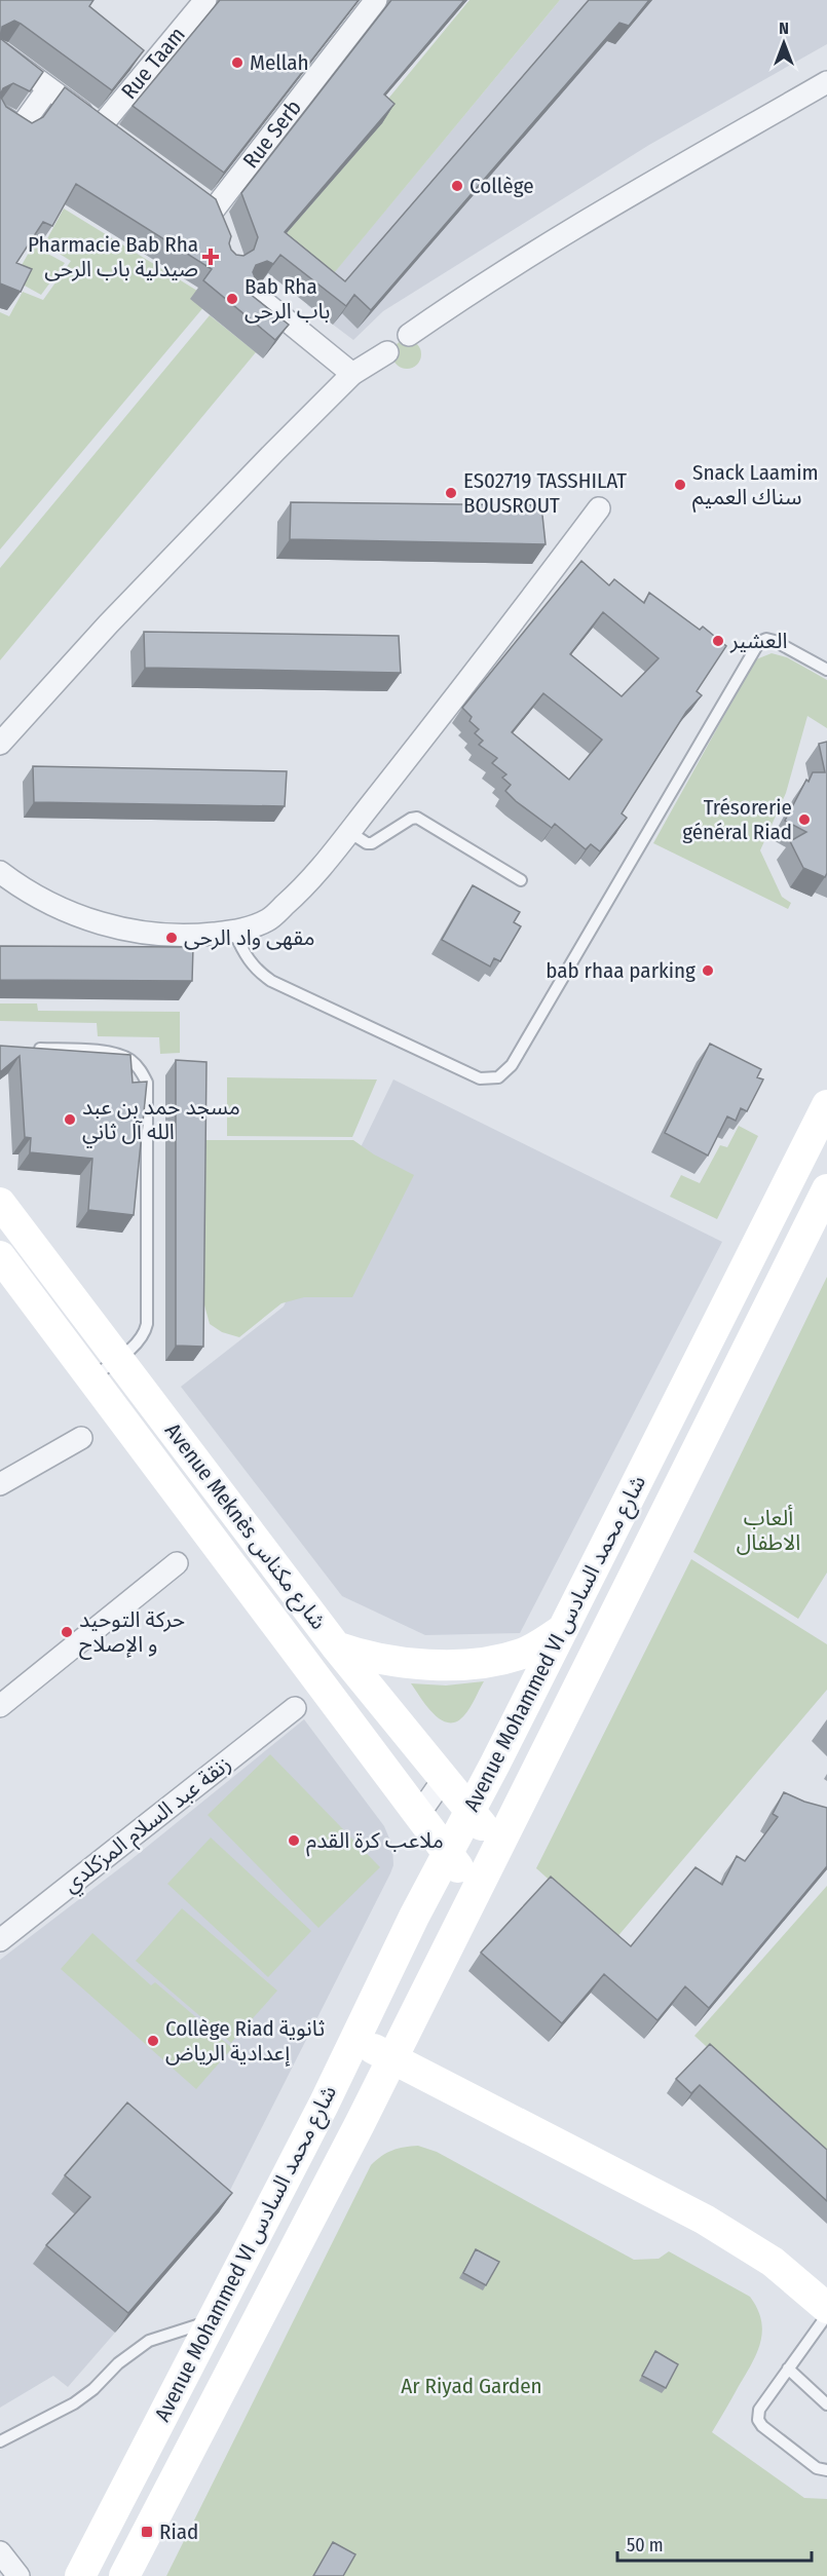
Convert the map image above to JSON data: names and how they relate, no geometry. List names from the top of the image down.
{
  "streets": {
    "main road": ["Avenue Meknès شارع مكناس", "Avenue Mohammed VI شارع محمد السادس"],
    "street": ["Rue Taam", "Rue Serb", "زنقة عبد السلام المزكلدي"]
  },
  "crossings": [
    ["Avenue Meknès شارع مكناس", "Avenue Mohammed VI شارع محمد السادس"]
  ],
  "parks": ["ألعاب الاطفال", "Ar Riyad Garden"],
  "places": {
    "other": [
      "Mellah",
      "Collège",
      "Bab Rha باب الرحى",
      "Snack Laamim سناك العميم",
      "ES02719 TASSHILAT BOUSROUT",
      "العشير",
      "Trésorerie général Riad",
      "مقهى واد الرحى",
      "bab rhaa parking",
      "مسجد حمد بن عبد الله آل ثاني",
      "حركة التوحيد و الإصلاح",
      "ملاعب كرة القدم",
      "Collège Riad ثانوية إعدادية الرياض"
    ],
    "health": ["Pharmacie Bab Rha صيدلية باب الرحى"],
    "transit": ["Riad"]
  },
  "scale_bar": "50 m",
  "north": "top"
}
